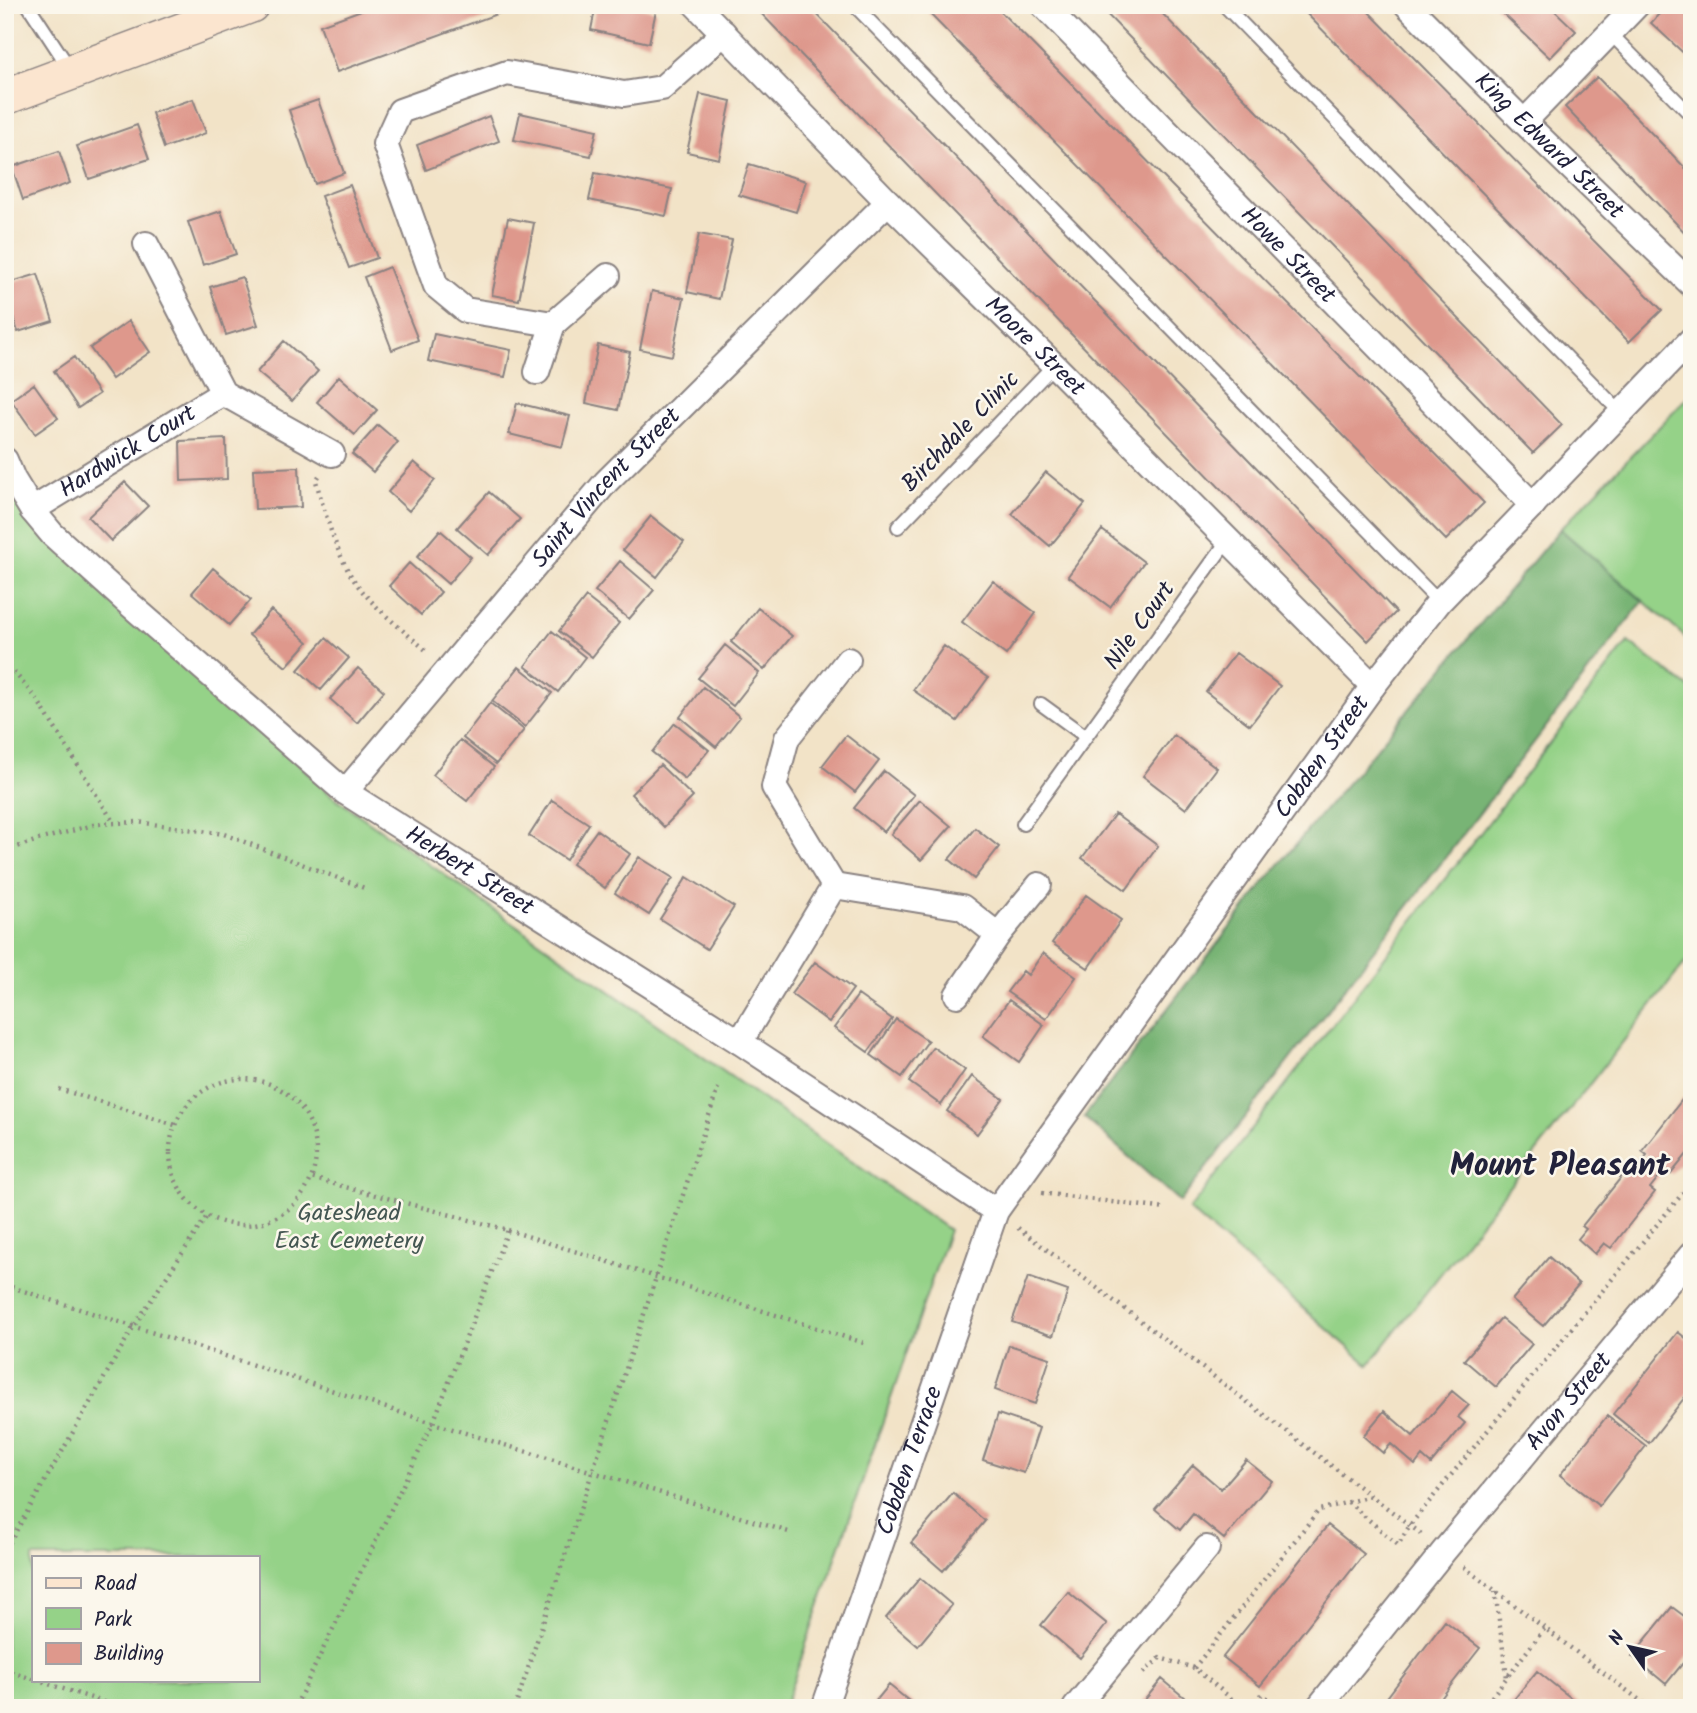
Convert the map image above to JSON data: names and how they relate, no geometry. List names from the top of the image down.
{
  "streets": {
    "street": [
      "King Edward Street",
      "Howe Street",
      "Moore Street",
      "Hardwick Court",
      "Saint Vincent Street",
      "Cobden Street",
      "Herbert Street",
      "Avon Street",
      "Cobden Terrace"
    ],
    "lane": ["Birchdale Clinic", "Nile Court"]
  },
  "crossings": [
    ["Howe Street", "Cobden Street"],
    ["Moore Street", "Birchdale Clinic"],
    ["Moore Street", "Saint Vincent Street"],
    ["Moore Street", "Nile Court"],
    ["Moore Street", "Cobden Street"],
    ["Hardwick Court", "Herbert Street"],
    ["Saint Vincent Street", "Herbert Street"],
    ["Cobden Street", "Herbert Street"],
    ["Cobden Street", "Cobden Terrace"],
    ["Herbert Street", "Cobden Terrace"]
  ],
  "districts": ["Mount Pleasant"],
  "parks": ["Gateshead East Cemetery"],
  "legend": ["Road", "Park", "Building"],
  "north": "top left"
}
